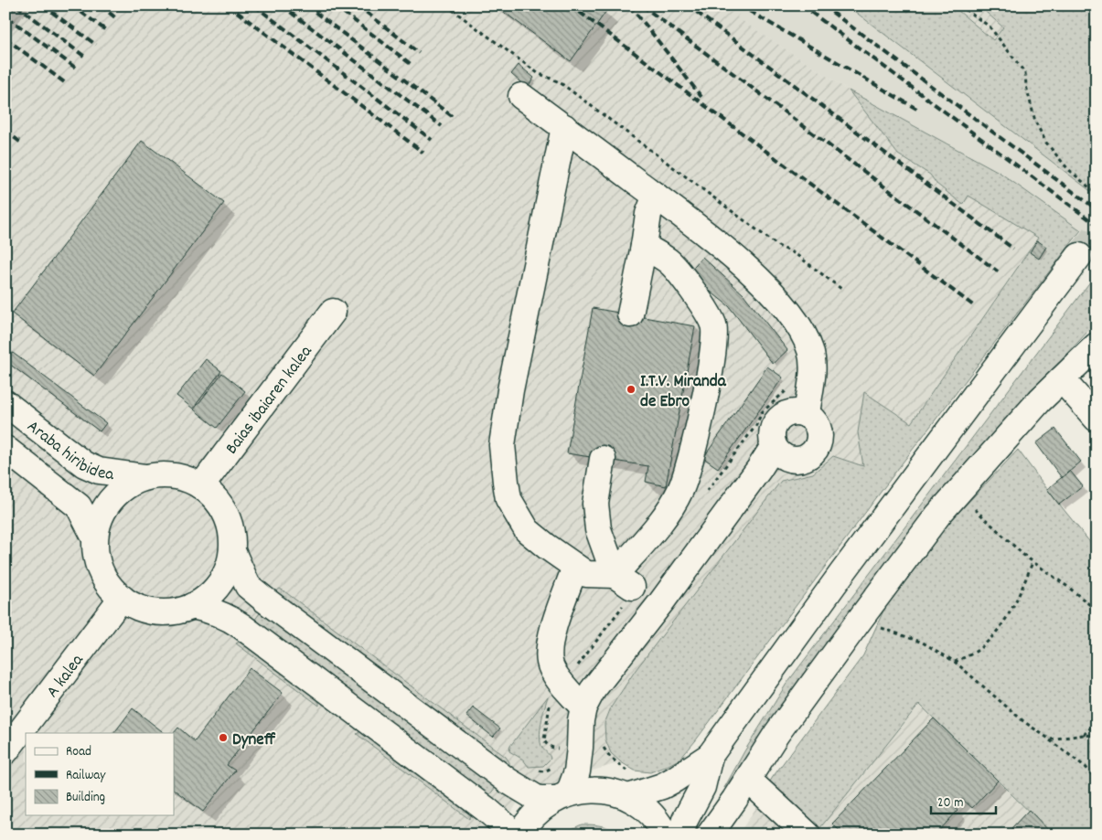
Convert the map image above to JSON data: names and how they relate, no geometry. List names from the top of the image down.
{
  "streets": {
    "street": ["Baias ibaiaren kalea", "Araba hiribidea", "A kalea"]
  },
  "crossings": [
    ["Baias ibaiaren kalea", "Araba hiribidea"],
    ["Baias ibaiaren kalea", "A kalea"],
    ["Araba hiribidea", "A kalea"]
  ],
  "places": ["I.T.V. Miranda de Ebro", "Dyneff"],
  "legend": ["Road", "Railway", "Building"],
  "scale_bar": "20 m"
}
